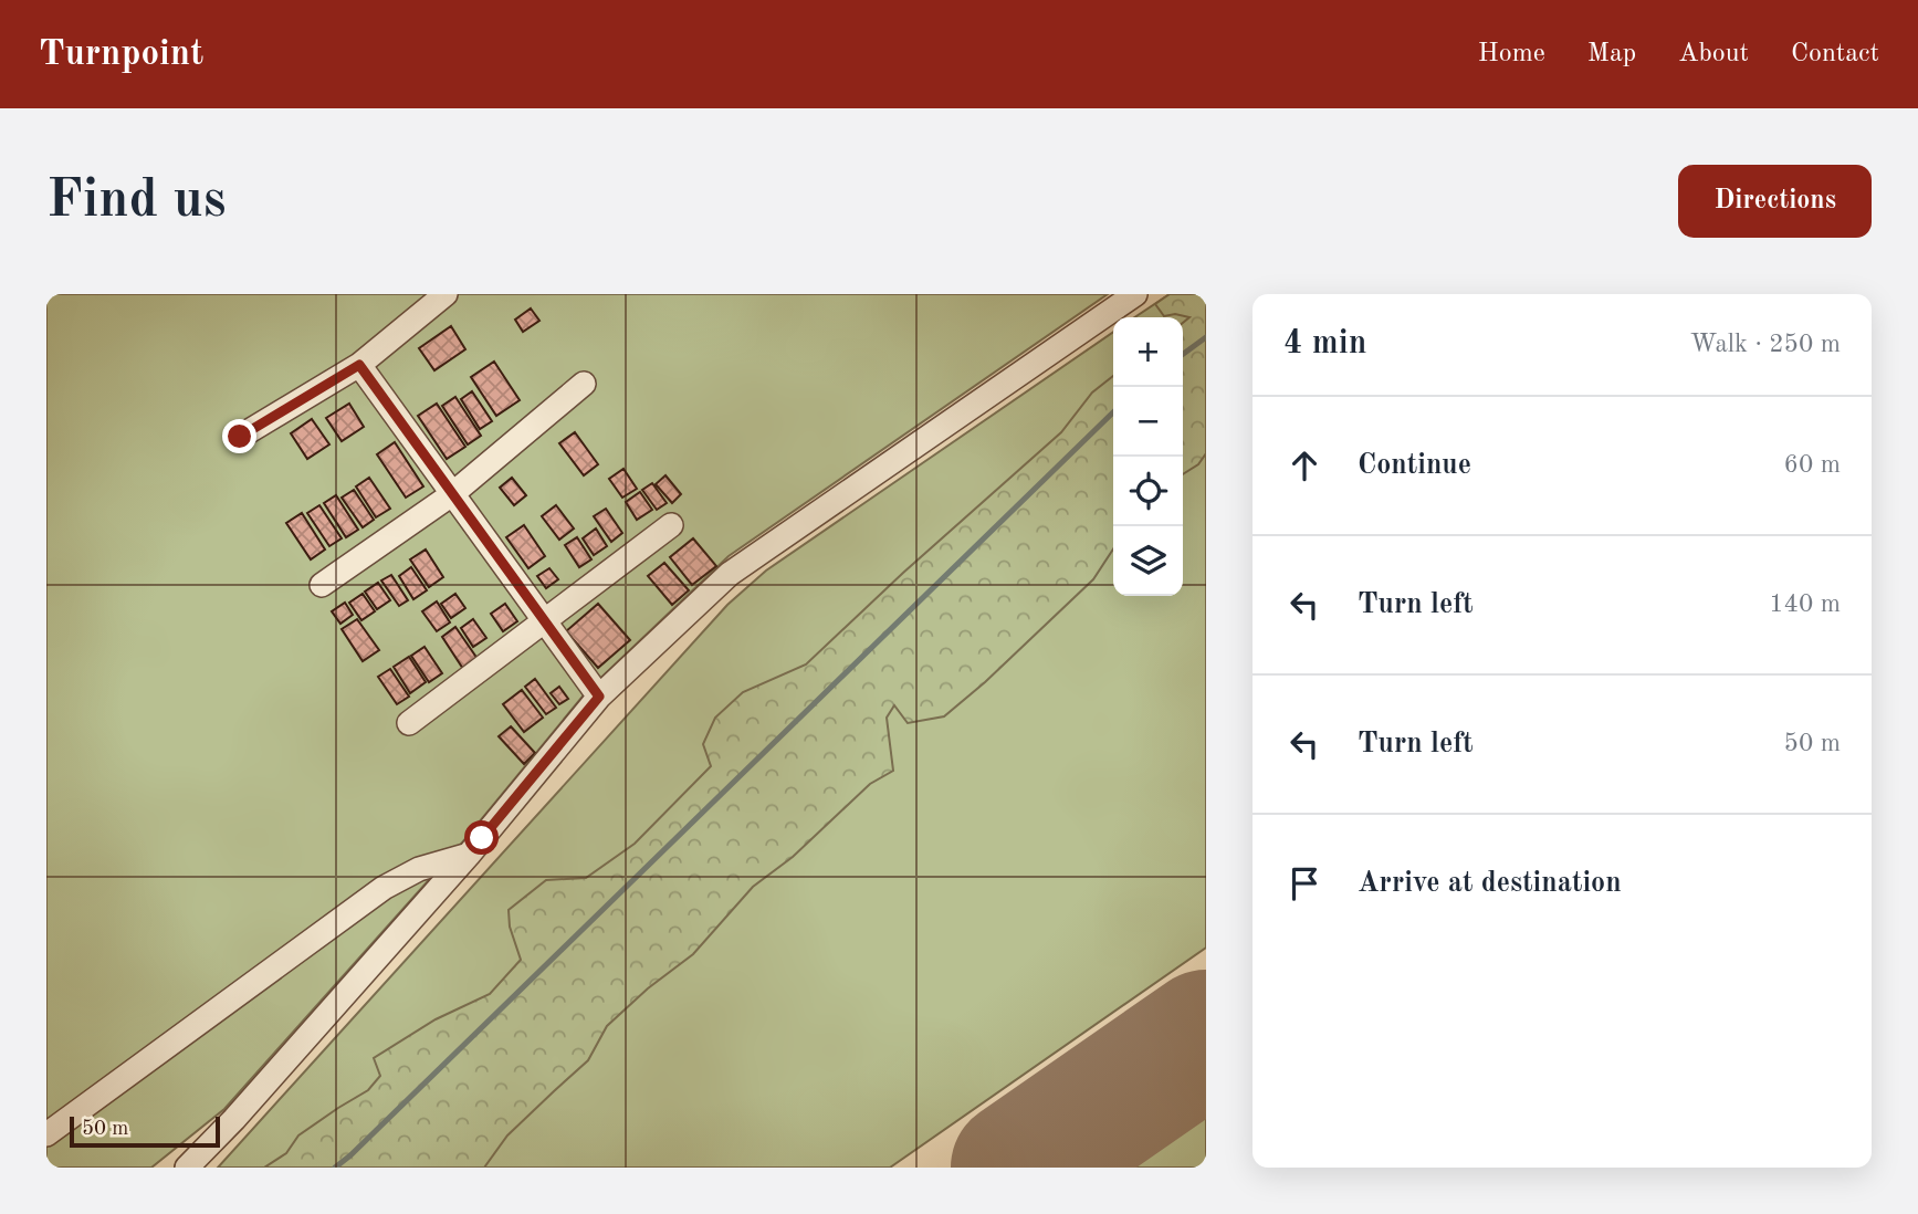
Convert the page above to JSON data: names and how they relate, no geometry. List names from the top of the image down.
{
  "scale_bar": "50 m",
  "page": {
    "header": "Turnpoint",
    "nav": [
      "Home",
      "Map",
      "About",
      "Contact"
    ],
    "buttons": "Directions",
    "title": "Find us",
    "heading": ["4 min", "Walk · 250 m"],
    "map_buttons": ["+", "−"],
    "list": [
      ["Continue", "60 m"],
      ["Turn left", "140 m"],
      ["Turn left", "50 m"],
      "Arrive at destination"
    ],
    "scale": "50 m"
  }
}
